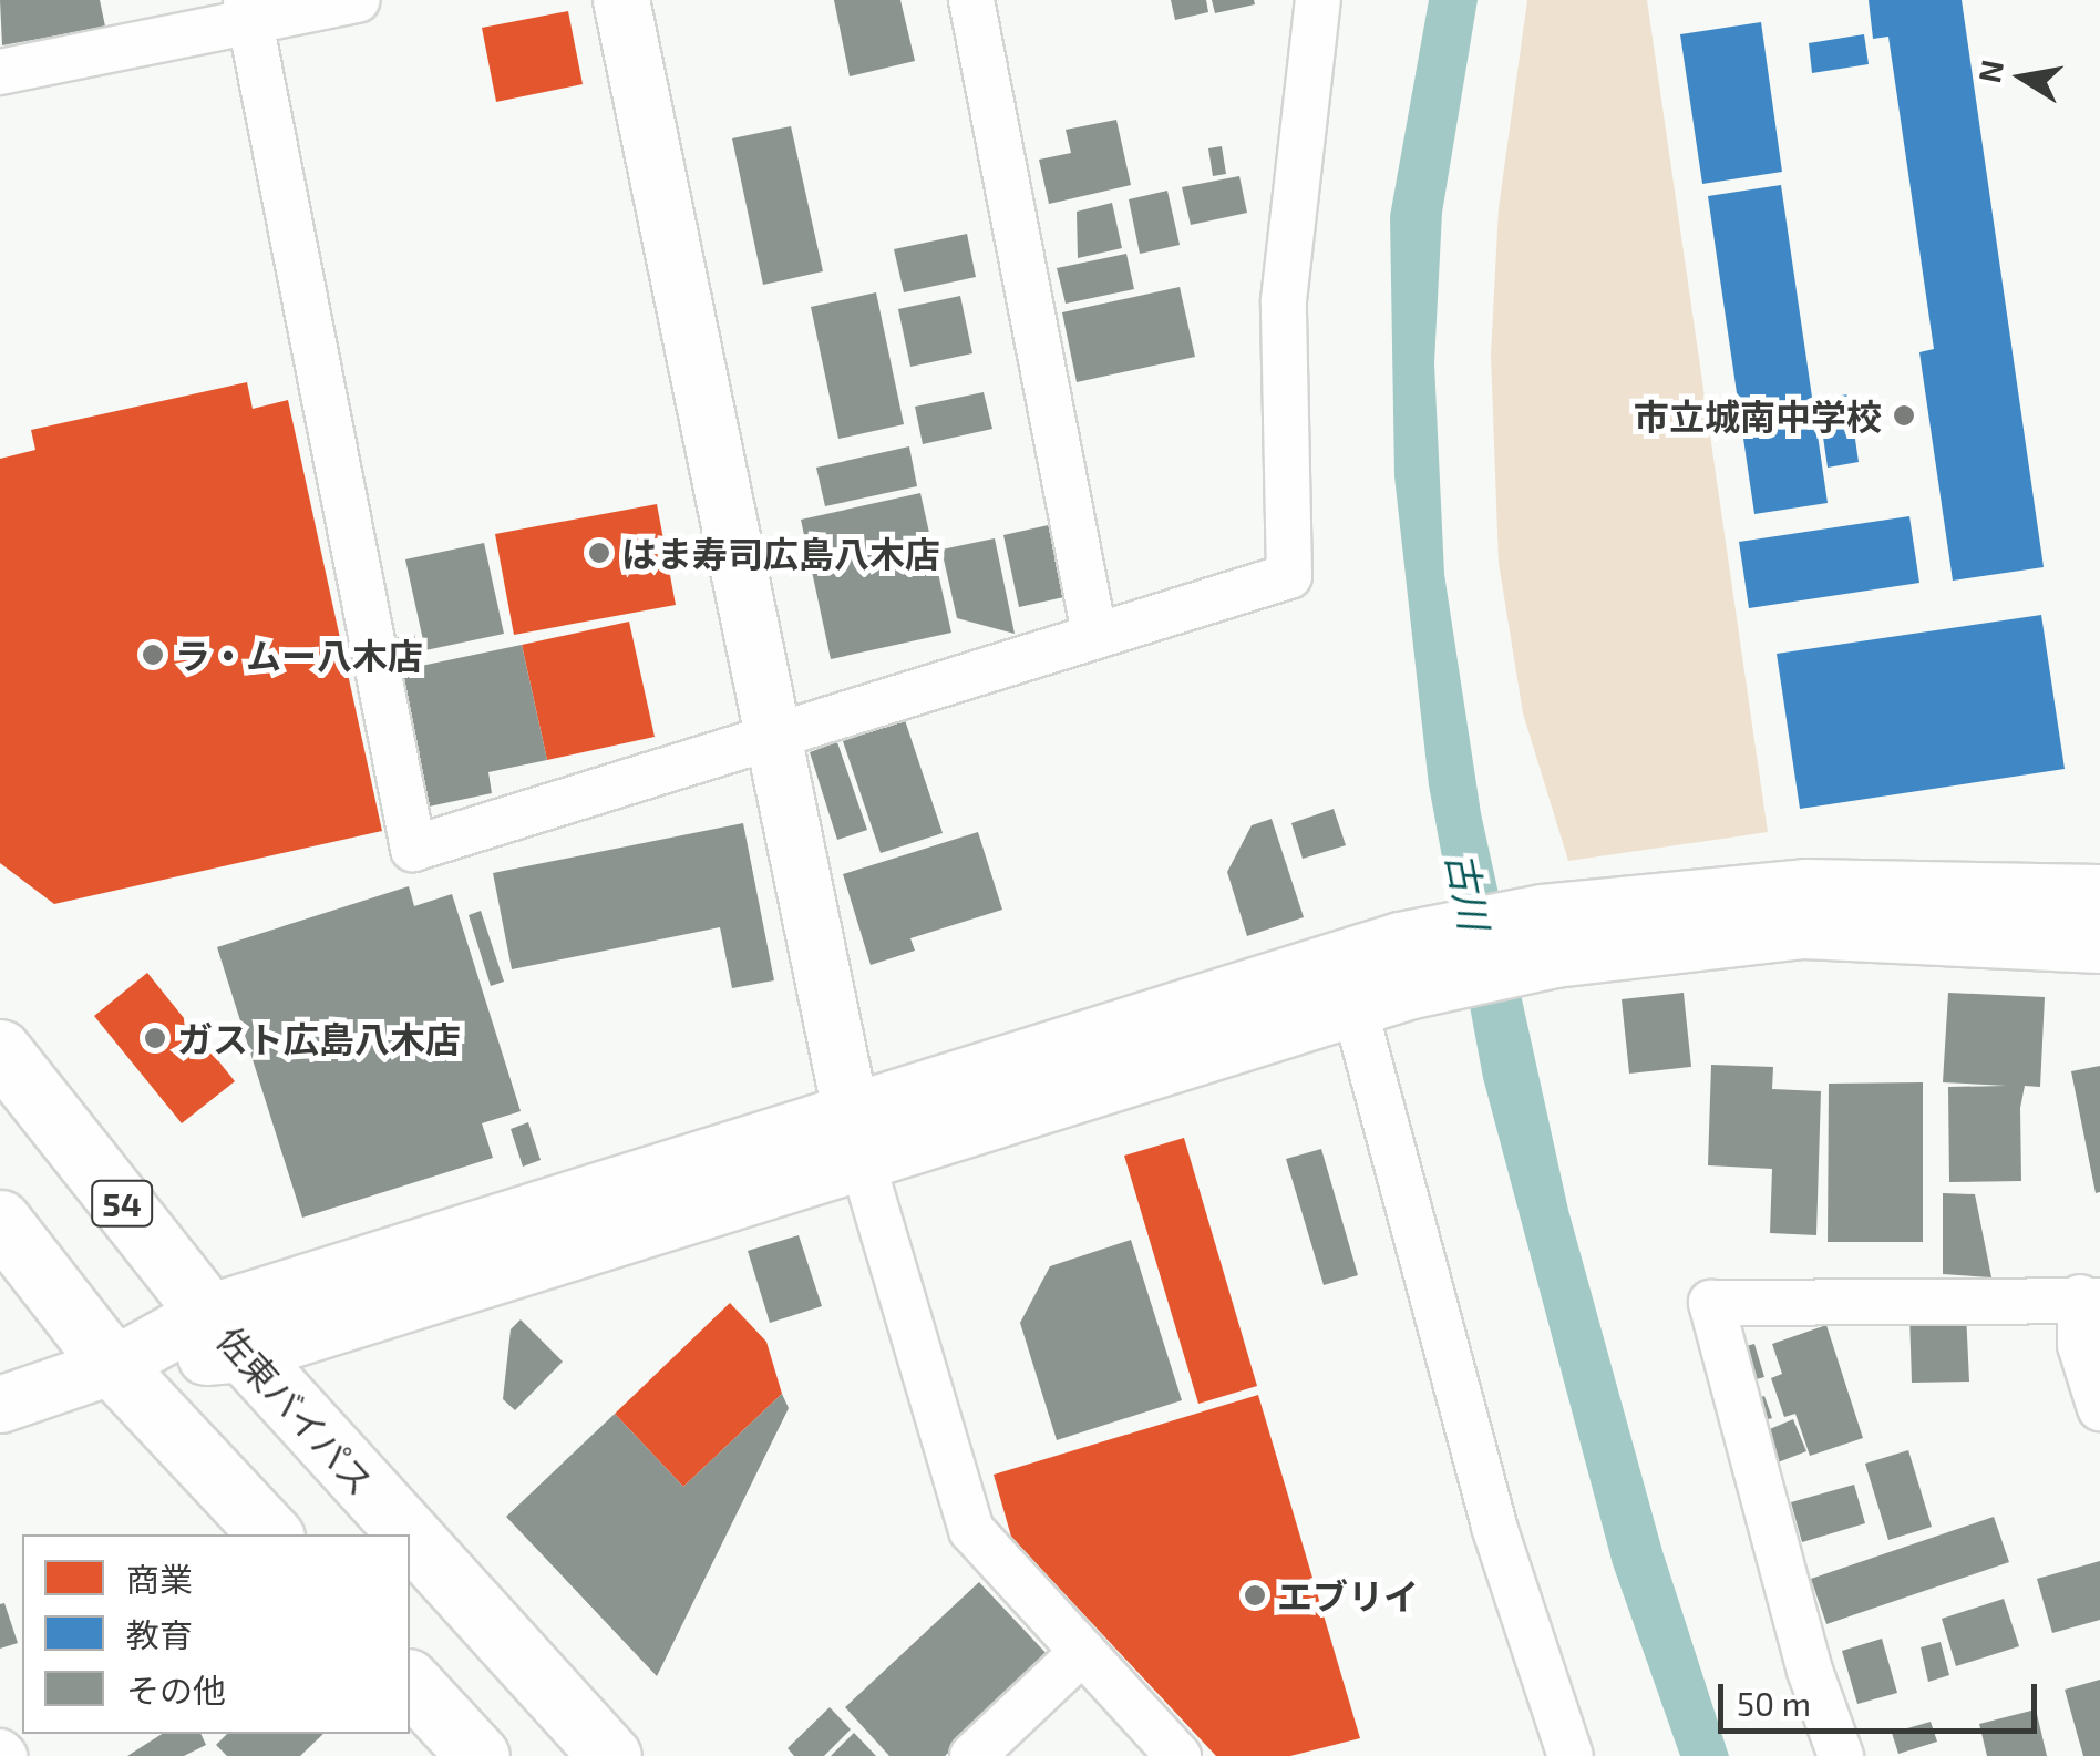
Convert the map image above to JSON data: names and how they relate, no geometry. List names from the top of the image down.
{
  "streets": {
    "highway": ["54", "佐東バイパス"]
  },
  "water": ["古川"],
  "places": [
    "市立城南中学校",
    "はま寿司広島八木店",
    "ラ・ムー八木店",
    "ガスト広島八木店",
    "エブリイ"
  ],
  "legend": ["商業", "教育", "その他"],
  "scale_bar": "50 m",
  "north": "left"
}
